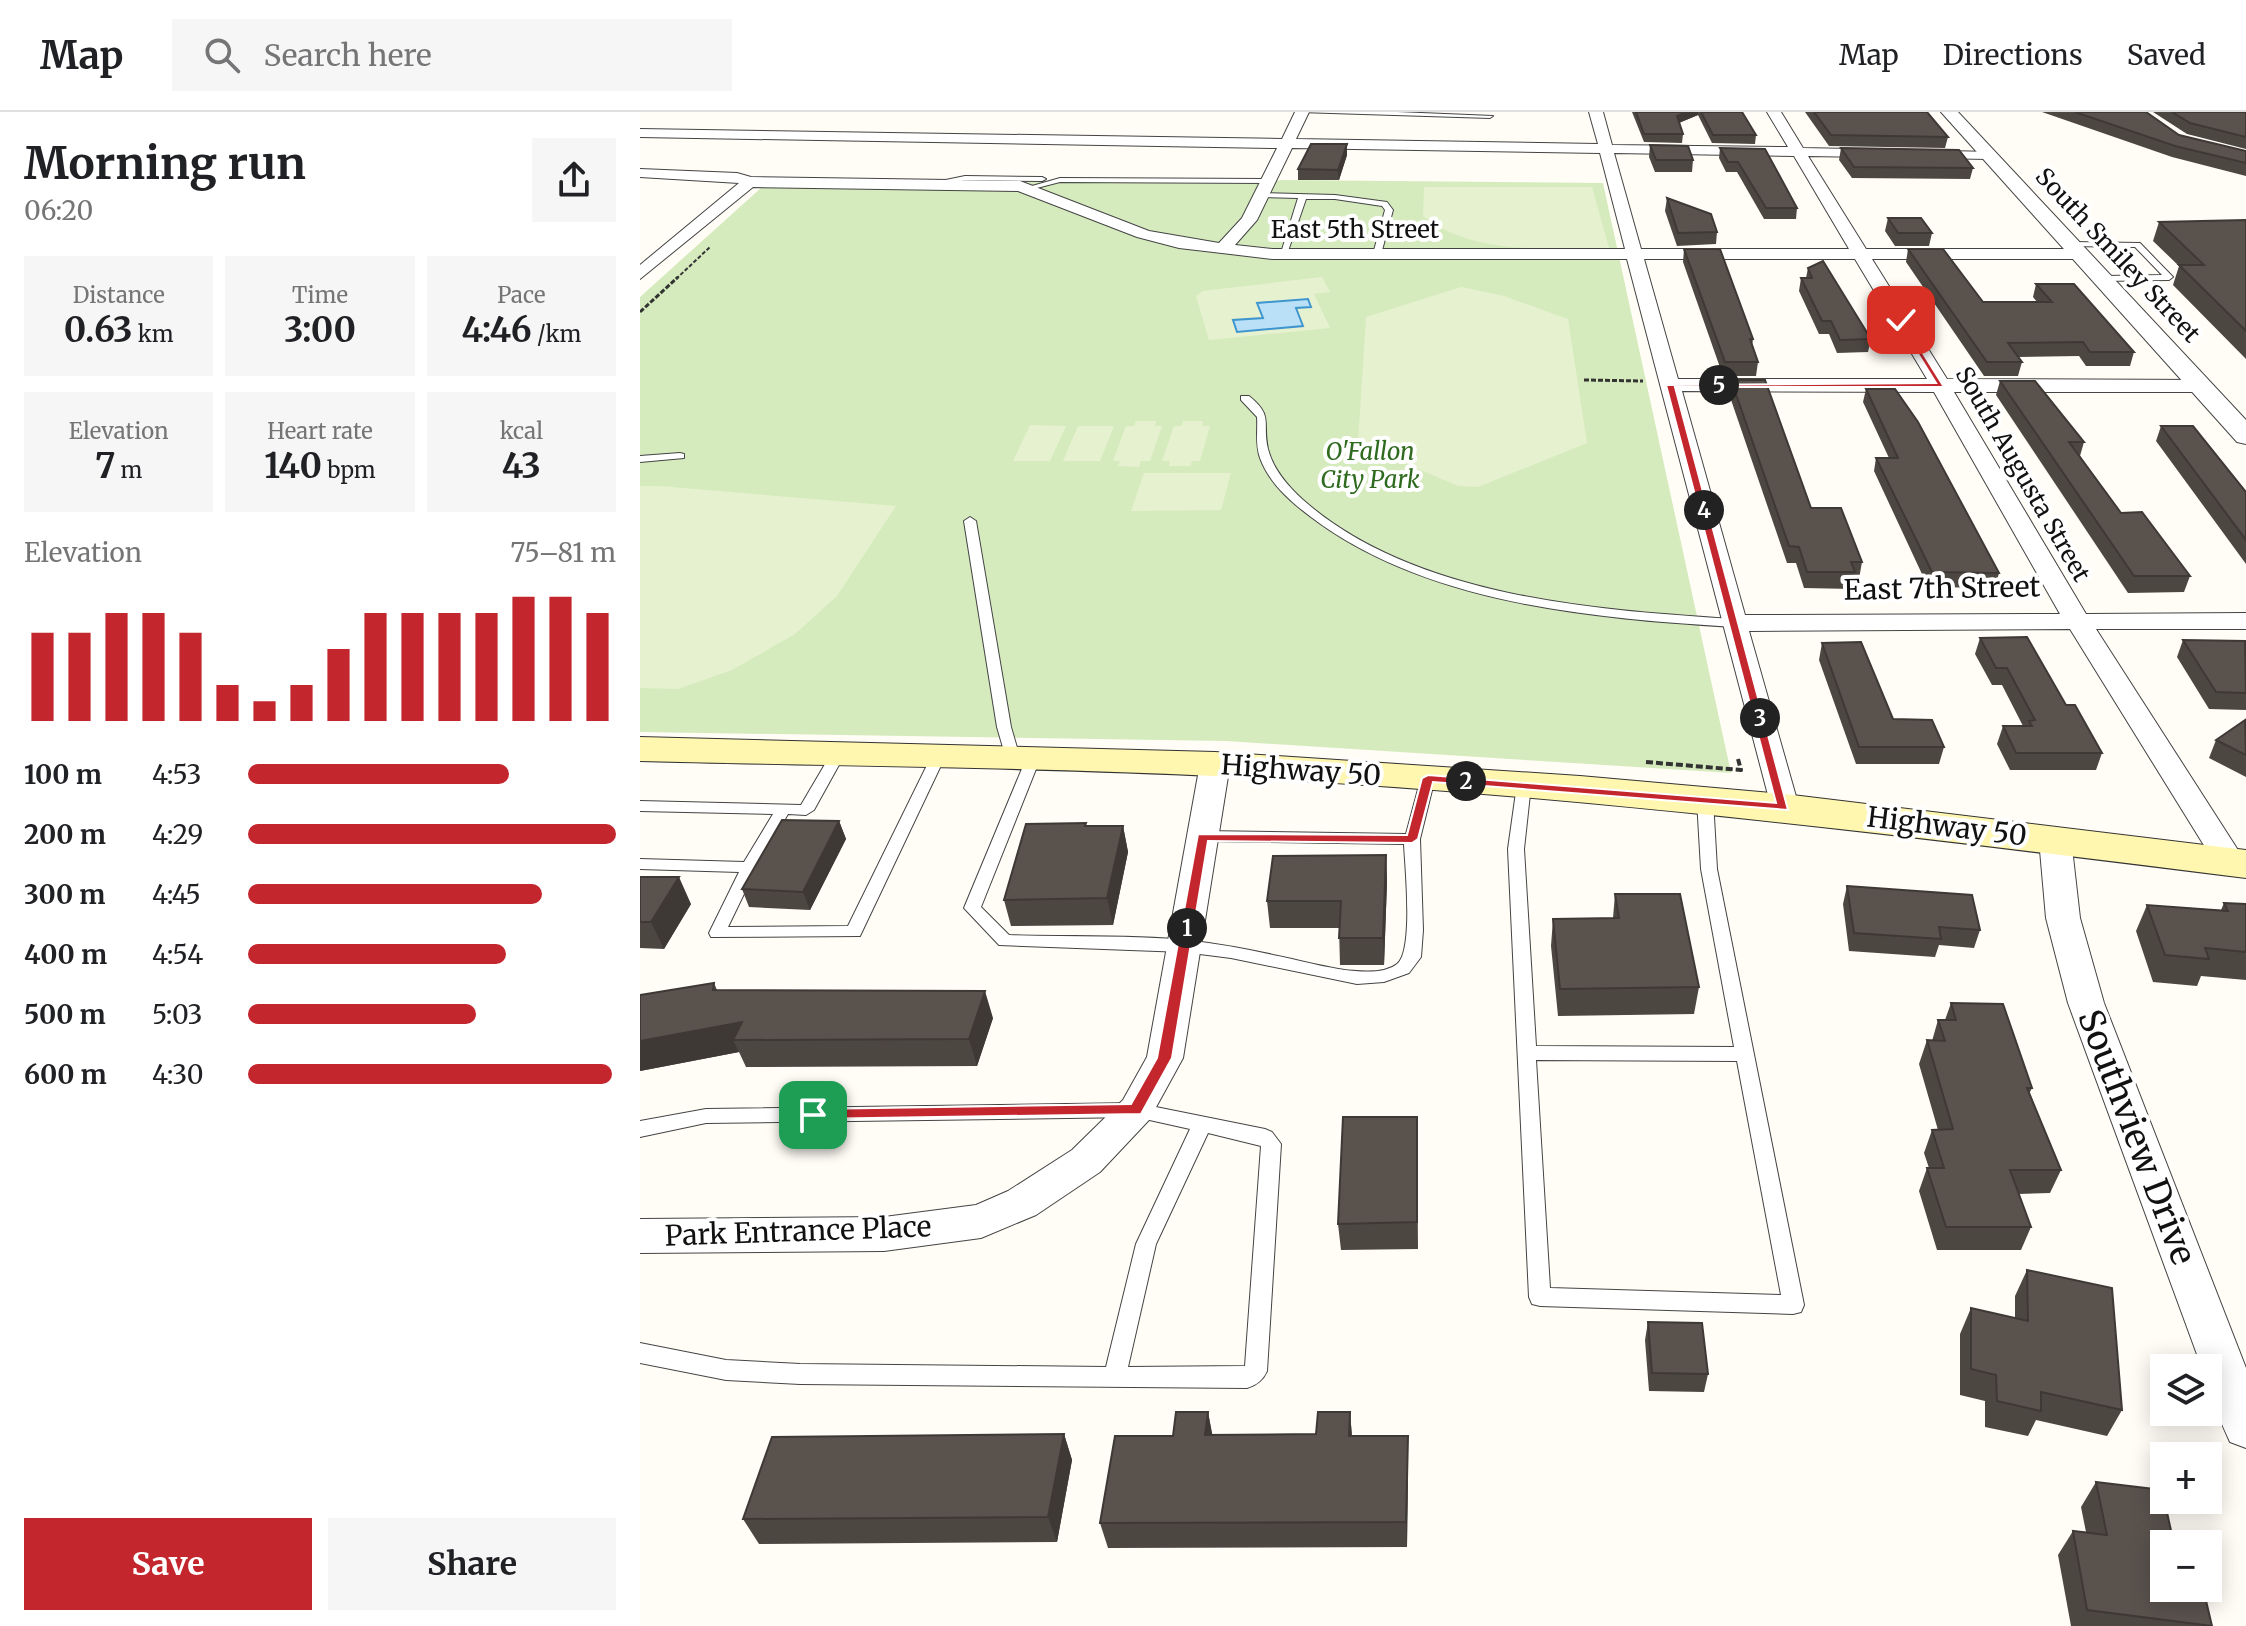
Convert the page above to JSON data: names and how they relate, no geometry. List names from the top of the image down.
{
  "streets": {
    "main road": ["Highway 50"],
    "street": [
      "East 5th Street",
      "South Smiley Street",
      "South Augusta Street",
      "East 7th Street",
      "Southview Drive",
      "Park Entrance Place"
    ]
  },
  "crossings": [
    ["East 5th Street", "South Smiley Street"],
    ["East 5th Street", "South Augusta Street"],
    ["South Augusta Street", "East 7th Street"],
    ["South Augusta Street", "Highway 50"],
    ["Highway 50", "Southview Drive"],
    ["Highway 50", "Park Entrance Place"]
  ],
  "parks": ["O'Fallon City Park"],
  "page": {
    "header": "Map",
    "search": "Search here",
    "nav": ["Map", "Directions", "Saved"],
    "heading": ["Morning run", "06:20"],
    "stats": [
      ["Distance", "0.63 km"],
      ["Time", "3:00"],
      ["Pace", "4:46 /km"],
      ["Elevation", "7 m"],
      ["Heart rate", "140 bpm"],
      ["kcal", "43"]
    ],
    "pins": [
      "5",
      "4",
      "3",
      "2",
      "1"
    ],
    "chart": ["Elevation", "75–81 m"],
    "list": [
      {
        "name": "100 m",
        "note": "4:53"
      },
      {
        "name": "200 m",
        "note": "4:29"
      },
      {
        "name": "300 m",
        "note": "4:45"
      },
      {
        "name": "400 m",
        "note": "4:54"
      },
      {
        "name": "500 m",
        "note": "5:03"
      },
      {
        "name": "600 m",
        "note": "4:30"
      }
    ],
    "map_buttons": ["+", "−"],
    "buttons": ["Save", "Share"]
  }
}
